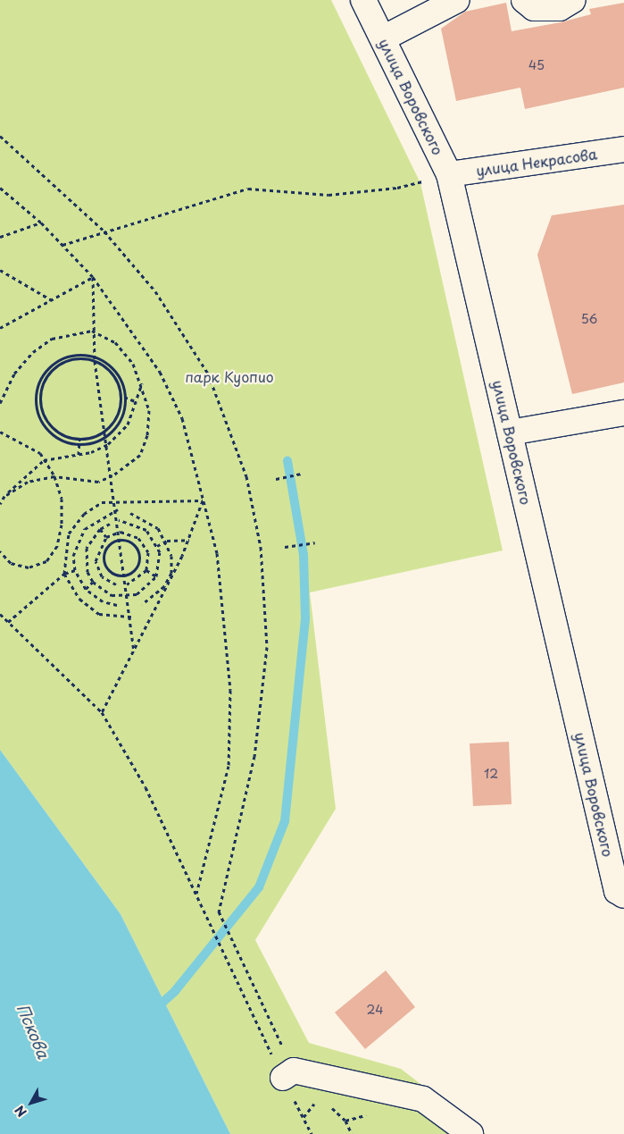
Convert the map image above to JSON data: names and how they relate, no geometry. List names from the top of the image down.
{
  "streets": {
    "street": ["улица Воровского", "улица Некрасова"]
  },
  "crossings": [
    ["улица Воровского", "улица Некрасова"]
  ],
  "water": ["Пскова"],
  "parks": ["парк Куопио"],
  "house_numbers": [
    "45",
    "56",
    "12",
    "24"
  ],
  "north": "bottom left"
}
